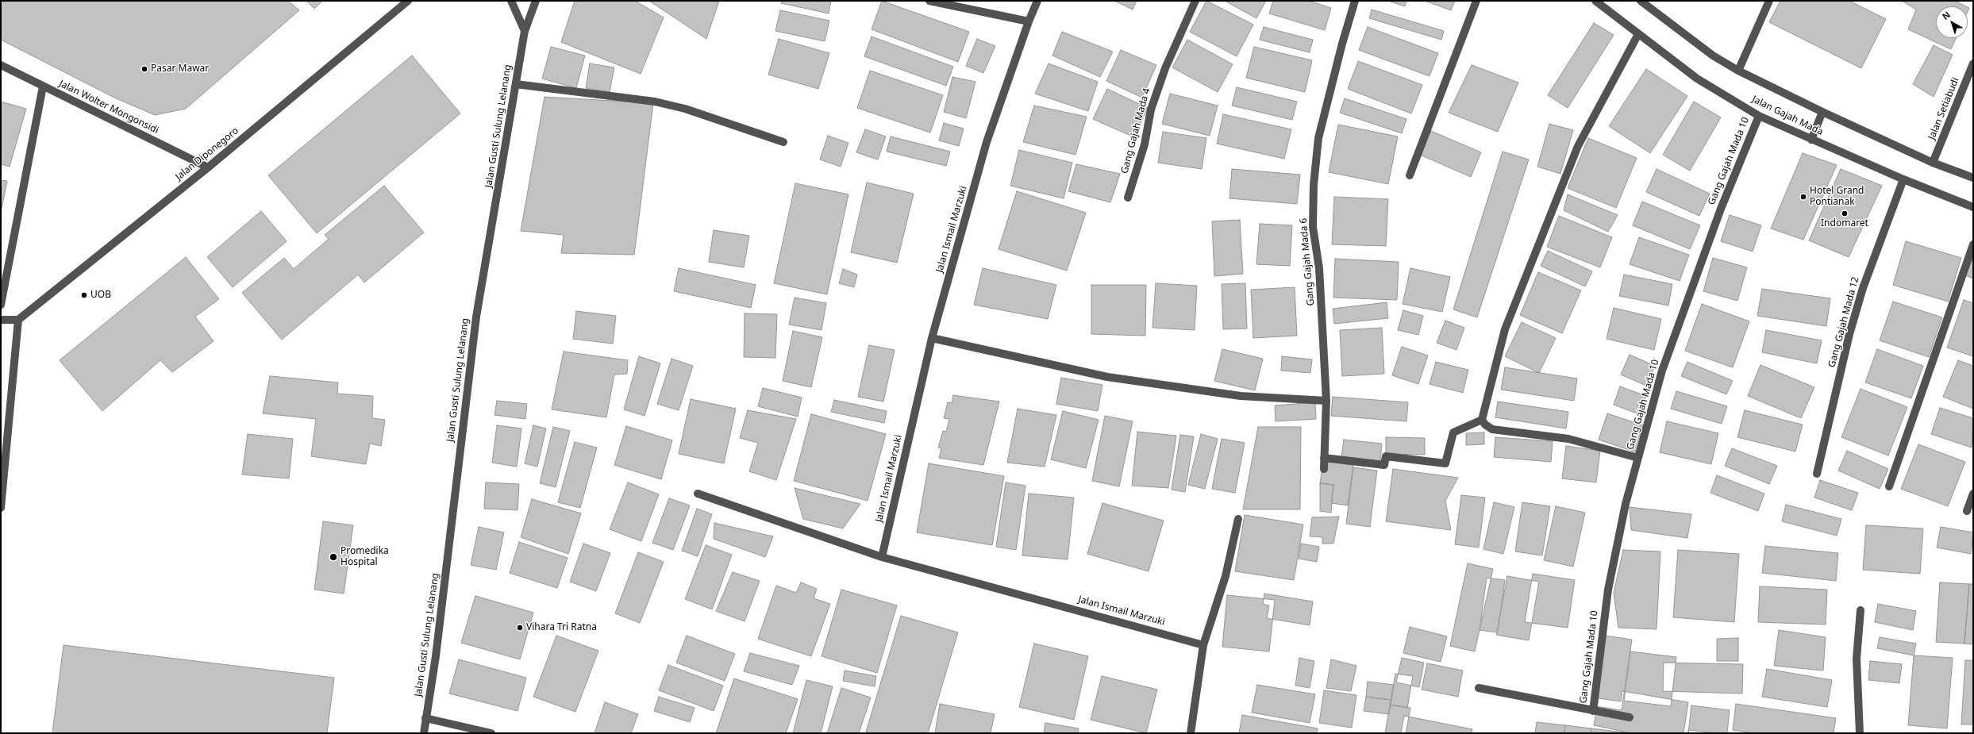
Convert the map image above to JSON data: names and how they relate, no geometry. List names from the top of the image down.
{
  "streets": {
    "street": [
      "Jalan Wolter Mongonsidi",
      "Jalan Setiabudi",
      "Jalan Gajah Mada",
      "Jalan Gusti Sulung Lelanang",
      "Gang Gajah Mada 4",
      "Jalan Diponegoro",
      "Gang Gajah Mada 10",
      "Jalan Ismail Marzuki",
      "Gang Gajah Mada 6",
      "Gang Gajah Mada 12"
    ]
  },
  "crossings": [
    ["Jalan Wolter Mongonsidi", "Jalan Diponegoro"],
    ["Jalan Setiabudi", "Jalan Gajah Mada"],
    ["Jalan Gajah Mada", "Gang Gajah Mada 10"],
    ["Jalan Gajah Mada", "Gang Gajah Mada 12"]
  ],
  "places": [
    "Pasar Mawar",
    "Hotel Grand Pontianak",
    "Indomaret",
    "UOB",
    "Promedika Hospital",
    "Vihara Tri Ratna"
  ],
  "north": "top left"
}
